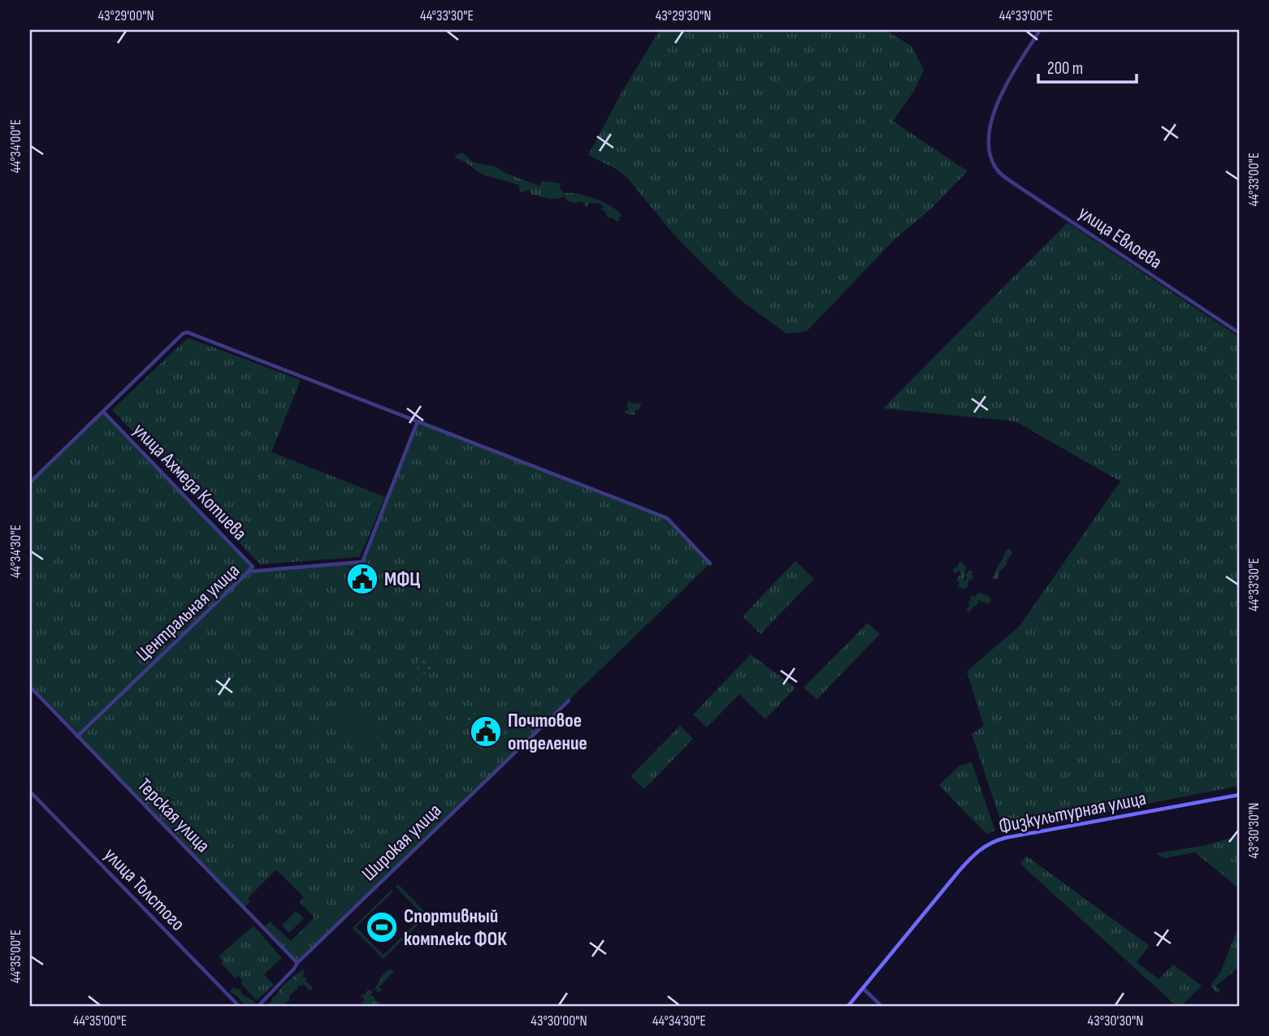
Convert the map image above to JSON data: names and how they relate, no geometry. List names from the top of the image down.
{
  "streets": {
    "main road": ["Физкультурная улица"],
    "street": [
      "улица Евлоева",
      "улица Ахмеда Котиева",
      "Центральная улица",
      "Терская улица",
      "Широкая улица",
      "улица Толстого"
    ]
  },
  "crossings": [
    ["улица Ахмеда Котиева", "Центральная улица"],
    ["Центральная улица", "Терская улица"],
    ["Терская улица", "Широкая улица"]
  ],
  "places": {
    "public building": ["МФЦ", "Почтовое отделение"],
    "sports": ["Спортивный комплекс ФОК"]
  },
  "scale_bar": "200 m",
  "coordinates": [
    "43°29'00\"N",
    "44°33'30\"E",
    "43°29'30\"N",
    "44°33'00\"E",
    "44°34'00\"E",
    "44°34'30\"E",
    "43°30'30\"N",
    "44°35'00\"E",
    "43°30'00\"N"
  ]
}
